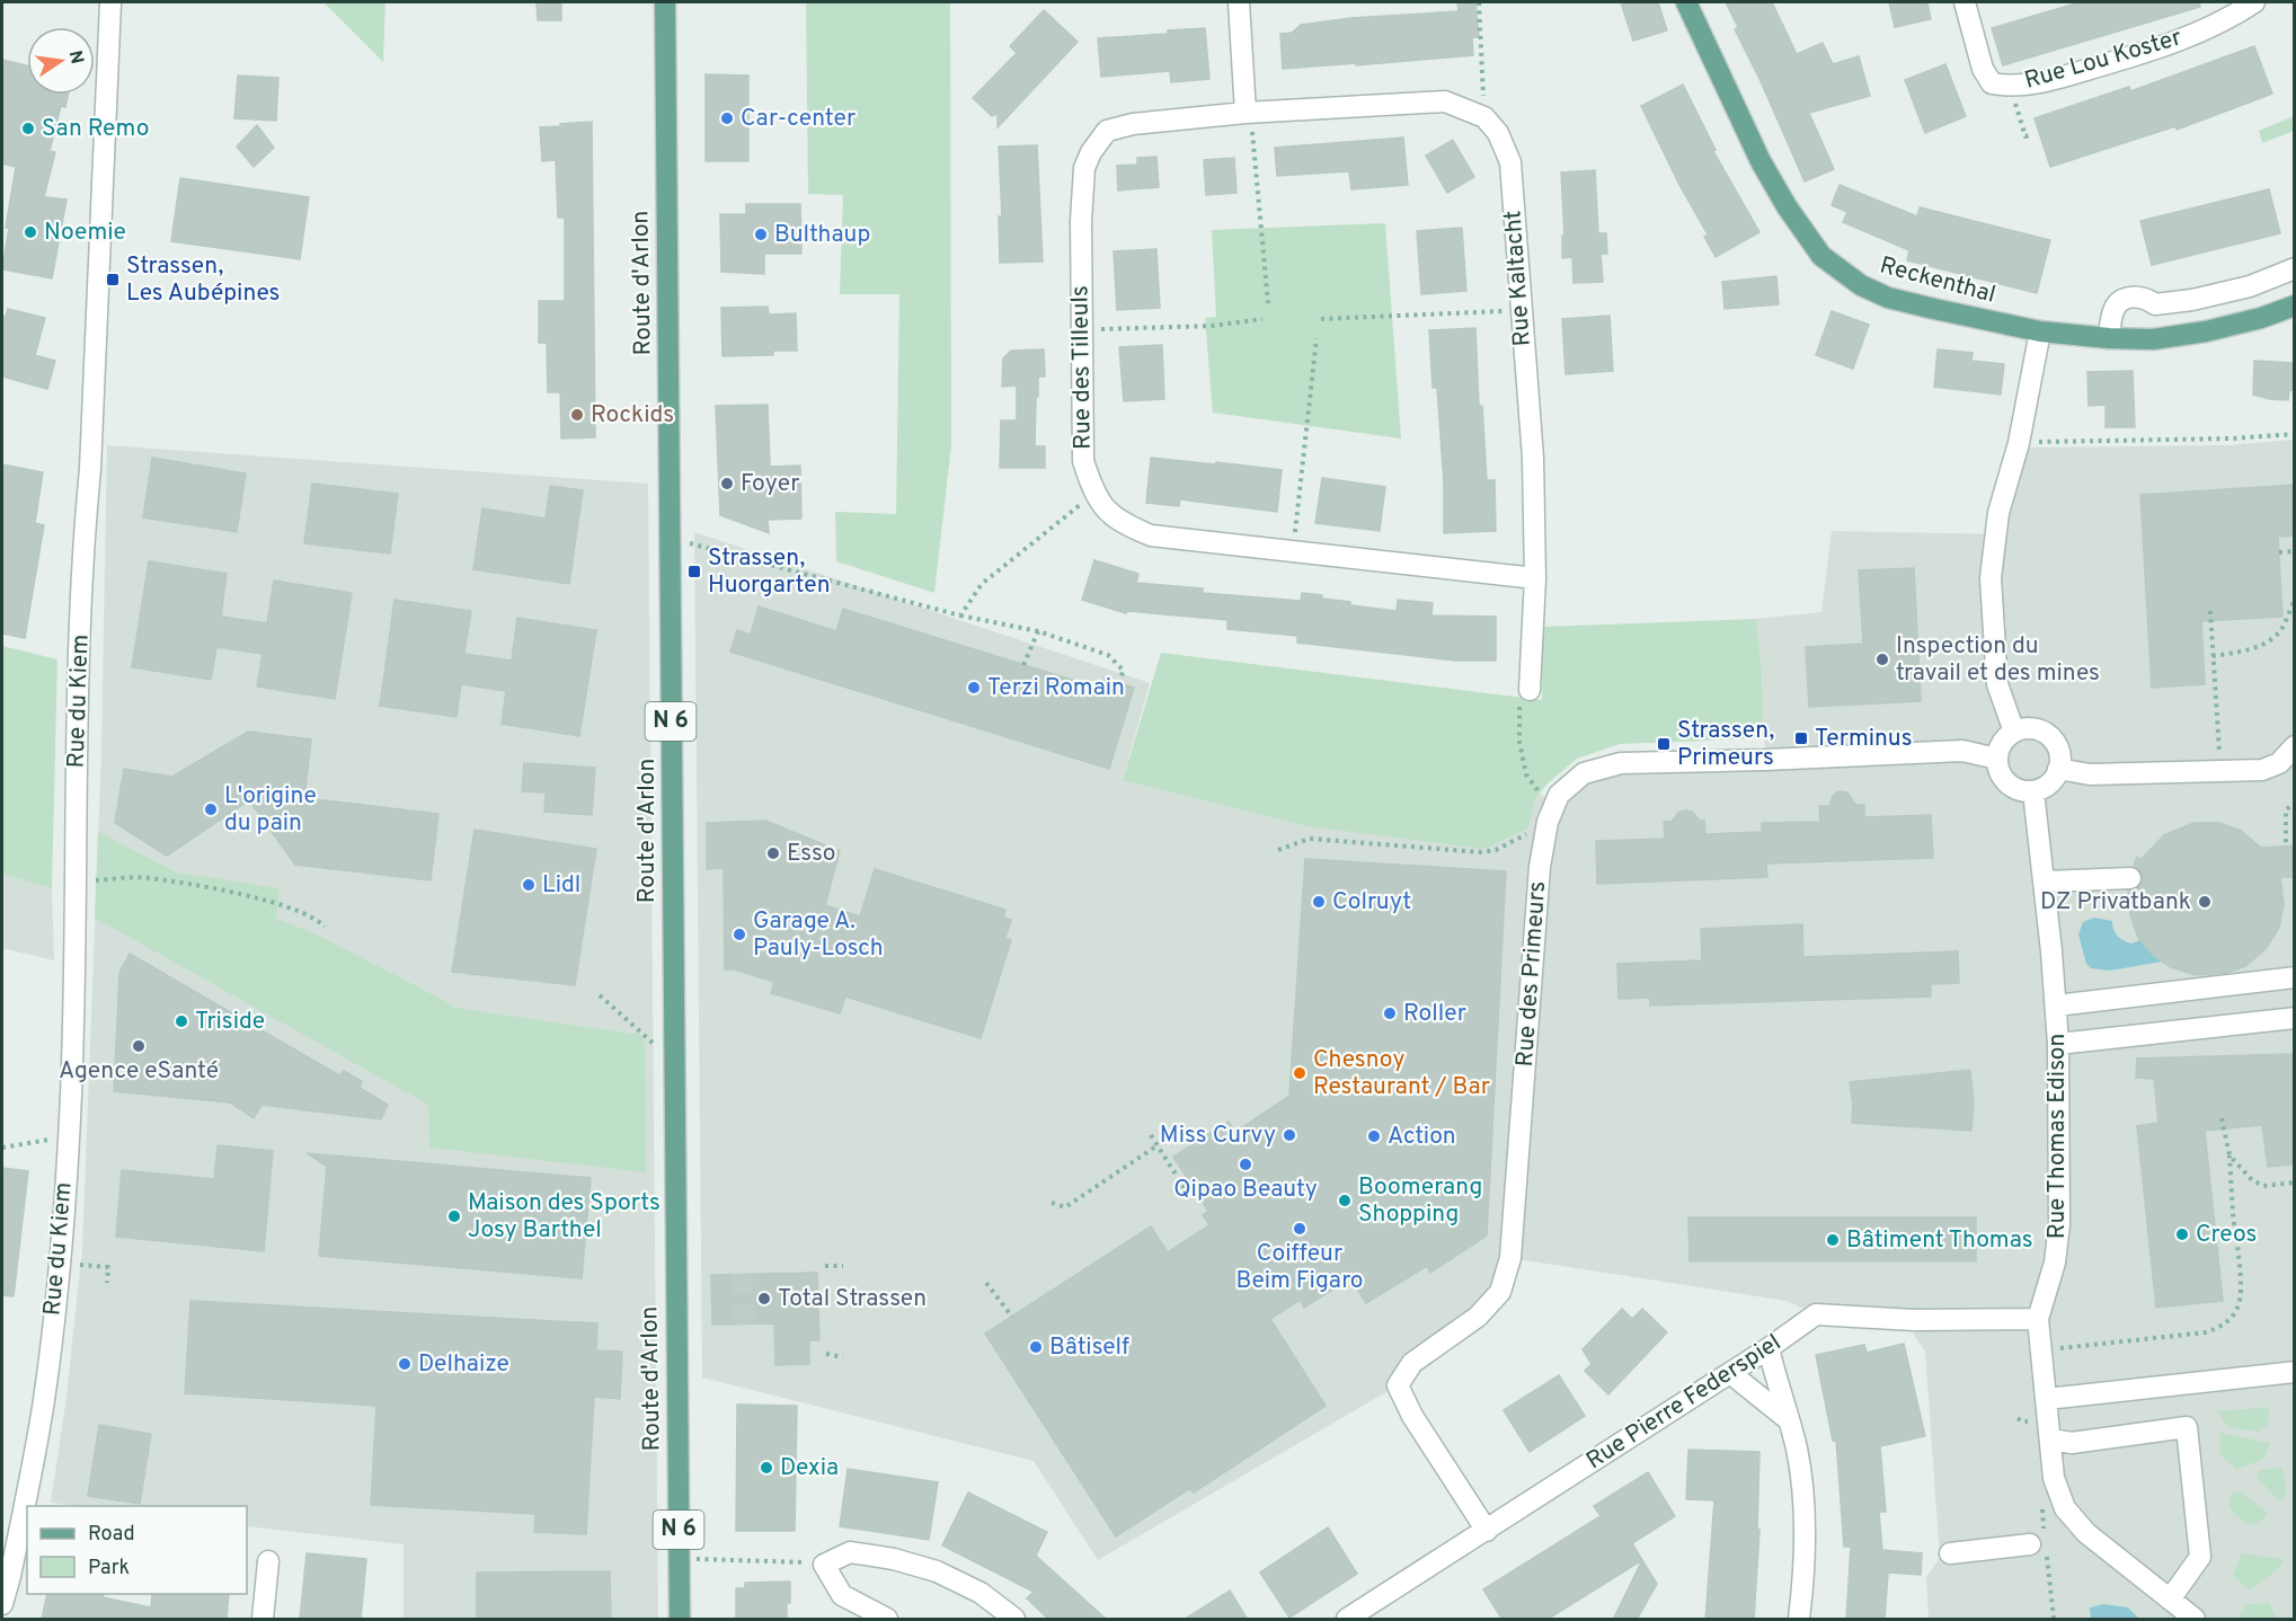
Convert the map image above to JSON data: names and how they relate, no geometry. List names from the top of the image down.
{
  "streets": {
    "main road": ["Reckenthal", "Route d'Arlon", "N 6"],
    "street": [
      "Rue Lou Koster",
      "Rue Kaltacht",
      "Rue des Tilleuls",
      "Rue du Kiem",
      "Rue des Primeurs",
      "Rue Thomas Edison",
      "Rue Pierre Federspiel"
    ]
  },
  "crossings": [
    ["Rue Kaltacht", "Rue des Tilleuls"],
    ["Rue des Primeurs", "Rue Pierre Federspiel"],
    ["Rue Thomas Edison", "Rue Pierre Federspiel"]
  ],
  "places": {
    "other": [
      "Car-center",
      "San Remo",
      "Noemie",
      "Bulthaup",
      "Rockids",
      "Foyer",
      "Inspection du travail et des mines",
      "Terzi Romain",
      "L'origine du pain",
      "Esso",
      "Lidl",
      "Colruyt",
      "DZ Privatbank",
      "Garage A. Pauly-Losch",
      "Roller",
      "Triside",
      "Agence eSanté",
      "Chesnoy Restaurant / Bar",
      "Miss Curvy",
      "Action",
      "Qipao Beauty",
      "Boomerang Shopping",
      "Maison des Sports Josy Barthel",
      "Coiffeur Beim Figaro",
      "Creos",
      "Bâtiment Thomas",
      "Total Strassen",
      "Bâtiself",
      "Delhaize",
      "Dexia"
    ],
    "transit": [
      "Strassen, Les Aubépines",
      "Strassen, Huorgarten",
      "Terminus",
      "Strassen, Primeurs"
    ]
  },
  "legend": ["Road", "Park"],
  "north": "right"
}
